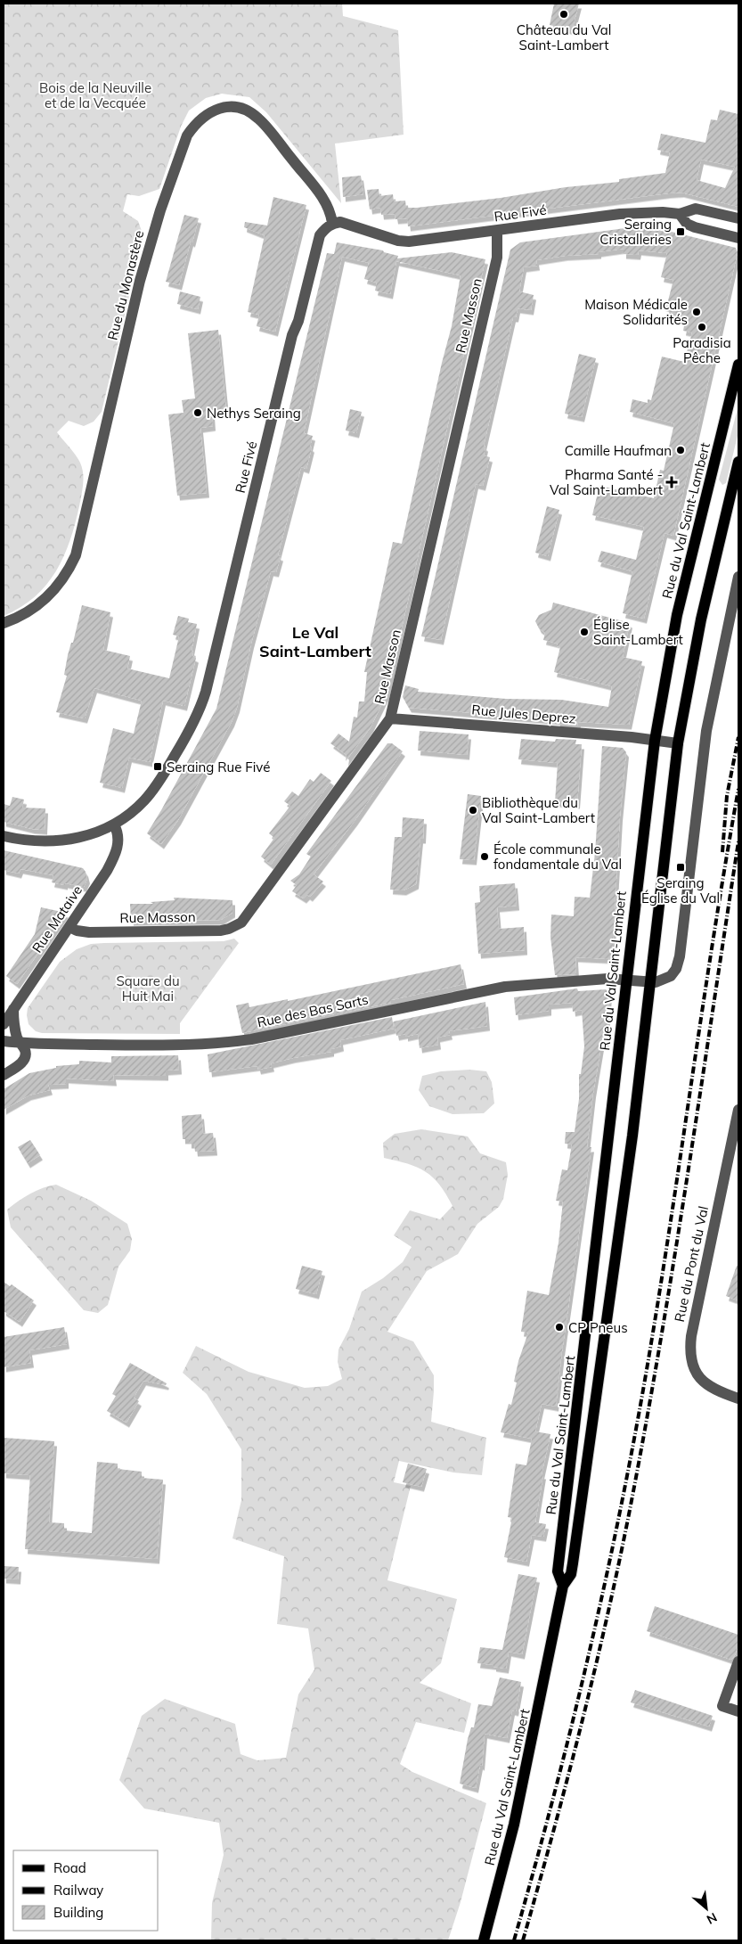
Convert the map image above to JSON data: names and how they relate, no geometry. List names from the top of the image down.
{
  "streets": {
    "main road": ["Rue du Val Saint-Lambert"],
    "street": [
      "Rue Fivé",
      "Rue du Monastère",
      "Rue Masson",
      "Rue Jules Deprez",
      "Rue Mataive",
      "Rue des Bas Sarts",
      "Rue du Pont du Val"
    ]
  },
  "crossings": [
    ["Rue Fivé", "Rue du Monastère"],
    ["Rue Fivé", "Rue Masson"],
    ["Rue Fivé", "Rue Mataive"],
    ["Rue Masson", "Rue Jules Deprez"],
    ["Rue Masson", "Rue Mataive"],
    ["Rue du Val Saint-Lambert", "Rue Jules Deprez"],
    ["Rue du Val Saint-Lambert", "Rue des Bas Sarts"]
  ],
  "districts": ["Le Val Saint-Lambert"],
  "parks": ["Bois de la Neuville et de la Vecquée", "Square du Huit Mai"],
  "places": {
    "other": [
      "Château du Val Saint-Lambert",
      "Maison Médicale Solidarités",
      "Paradisia Pêche",
      "Nethys Seraing",
      "Camille Haufman",
      "Église Saint-Lambert",
      "Bibliothèque du Val Saint-Lambert",
      "École communale fondamentale du Val",
      "CP Pneus"
    ],
    "transit": ["Seraing Cristalleries", "Seraing Rue Fivé", "Seraing Église du Val"],
    "health": ["Pharma Santé - Val Saint-Lambert"]
  },
  "legend": ["Road", "Railway", "Building"],
  "north": "bottom right"
}
